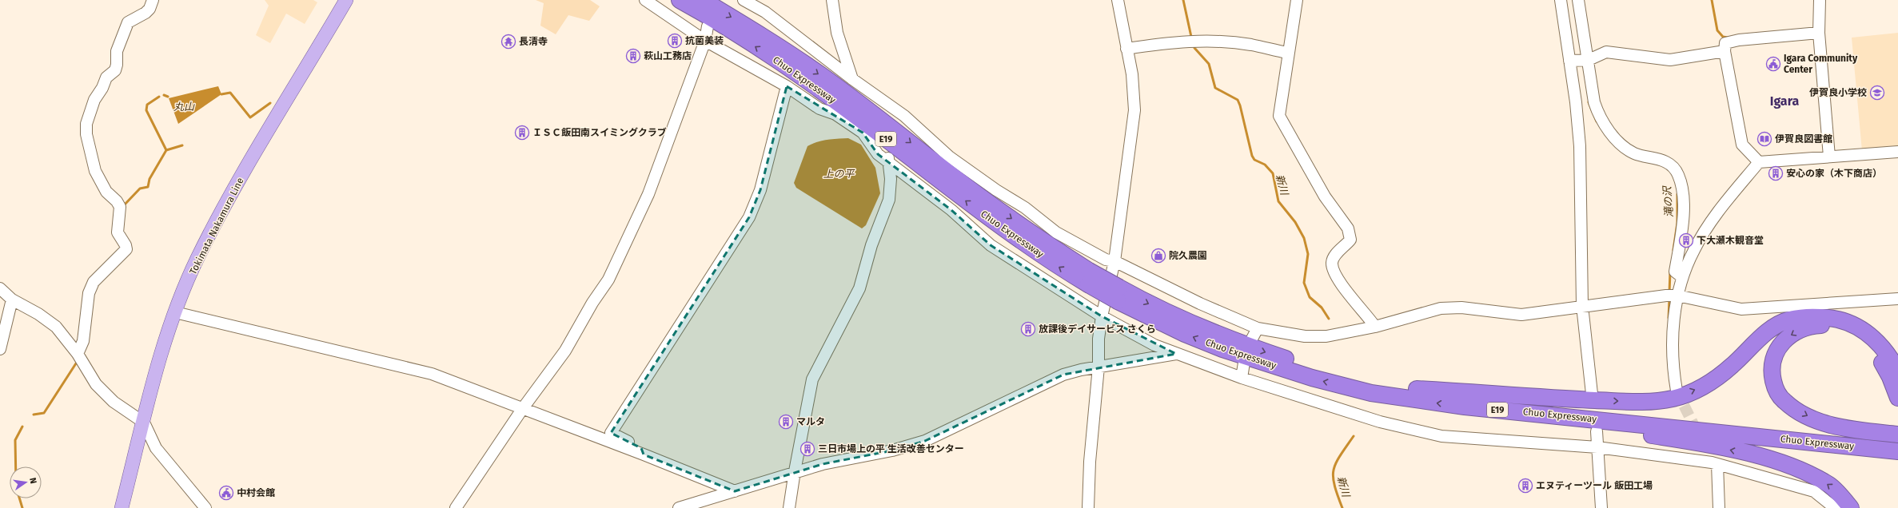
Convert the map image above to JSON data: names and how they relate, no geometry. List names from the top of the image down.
{
  "streets": {
    "highway": ["Chuo Expressway", "E19"],
    "main road": ["Tokimata Nakamura Line"]
  },
  "districts": ["Igara"],
  "water": [
    "丸山",
    "上の平",
    "新川",
    "滝の沢"
  ],
  "places": {
    "building": [
      "抗菌美装",
      "萩山工務店",
      "ＩＳＣ飯田南スイミングクラブ",
      "安心の家（木下商店）",
      "下大瀬木観音堂",
      "放課後デイサービス さくら",
      "マルタ",
      "三日市場上の平 生活改善センター",
      "エヌティーツール 飯田工場"
    ],
    "temple": ["長清寺"],
    "public building": ["Igara Community Center", "中村会館"],
    "school or university": ["伊賀良小学校"],
    "library": ["伊賀良図書館"],
    "shop": ["院久農園"]
  },
  "north": "right"
}
